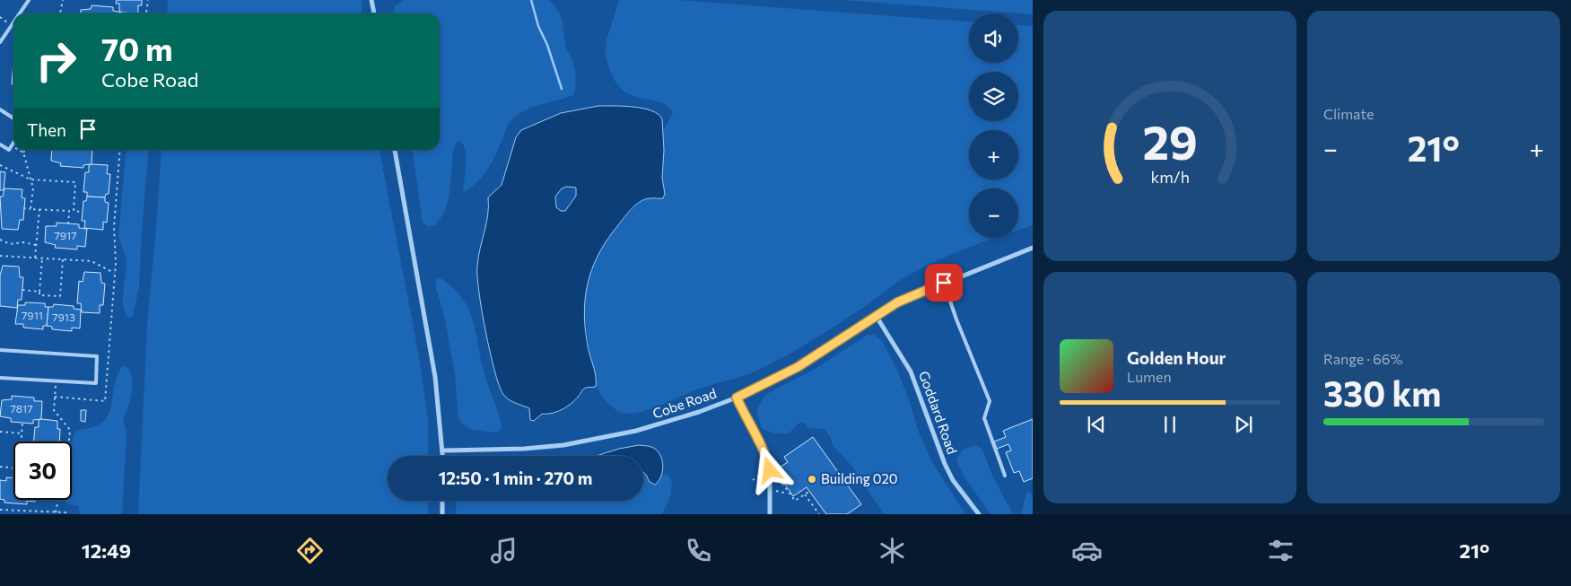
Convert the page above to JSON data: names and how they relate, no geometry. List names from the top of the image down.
{
  "streets": {
    "street": ["Cobe Road", "Goddard Road"]
  },
  "crossings": [
    ["Cobe Road", "Goddard Road"]
  ],
  "places": ["Building 020"],
  "house_numbers": [
    "7917",
    "7911",
    "7913",
    "7817"
  ],
  "page": {
    "tile": [
      "Climate",
      ["Range · 66%", "330 km"]
    ],
    "map_buttons": ["+", "−"],
    "turn": ["70 m", "Cobe Road"],
    "then": "Then",
    "heat": ["−", "21°", "+"],
    "song": ["Golden Hour", "Lumen"],
    "limit": "30",
    "trip": "12:50 · 1 min · 270 m",
    "tabs": ["12:49", "21°"],
    "gauge": ["29", "km/h"]
  }
}
